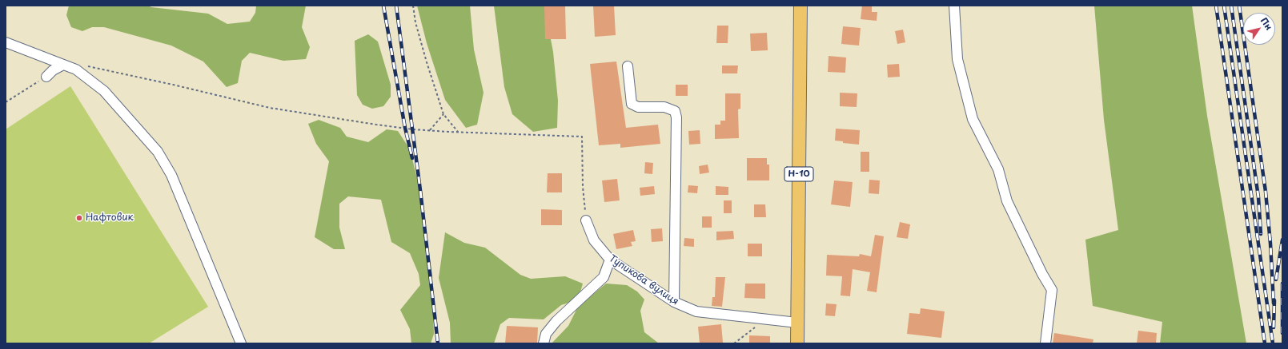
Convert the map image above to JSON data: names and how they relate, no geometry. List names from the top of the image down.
{
  "streets": {
    "main road": ["Н-10"],
    "street": ["Тупикова вулиця"]
  },
  "crossings": [
    ["Н-10", "Тупикова вулиця"]
  ],
  "places": ["Нафтовик"],
  "north": "top right"
}
